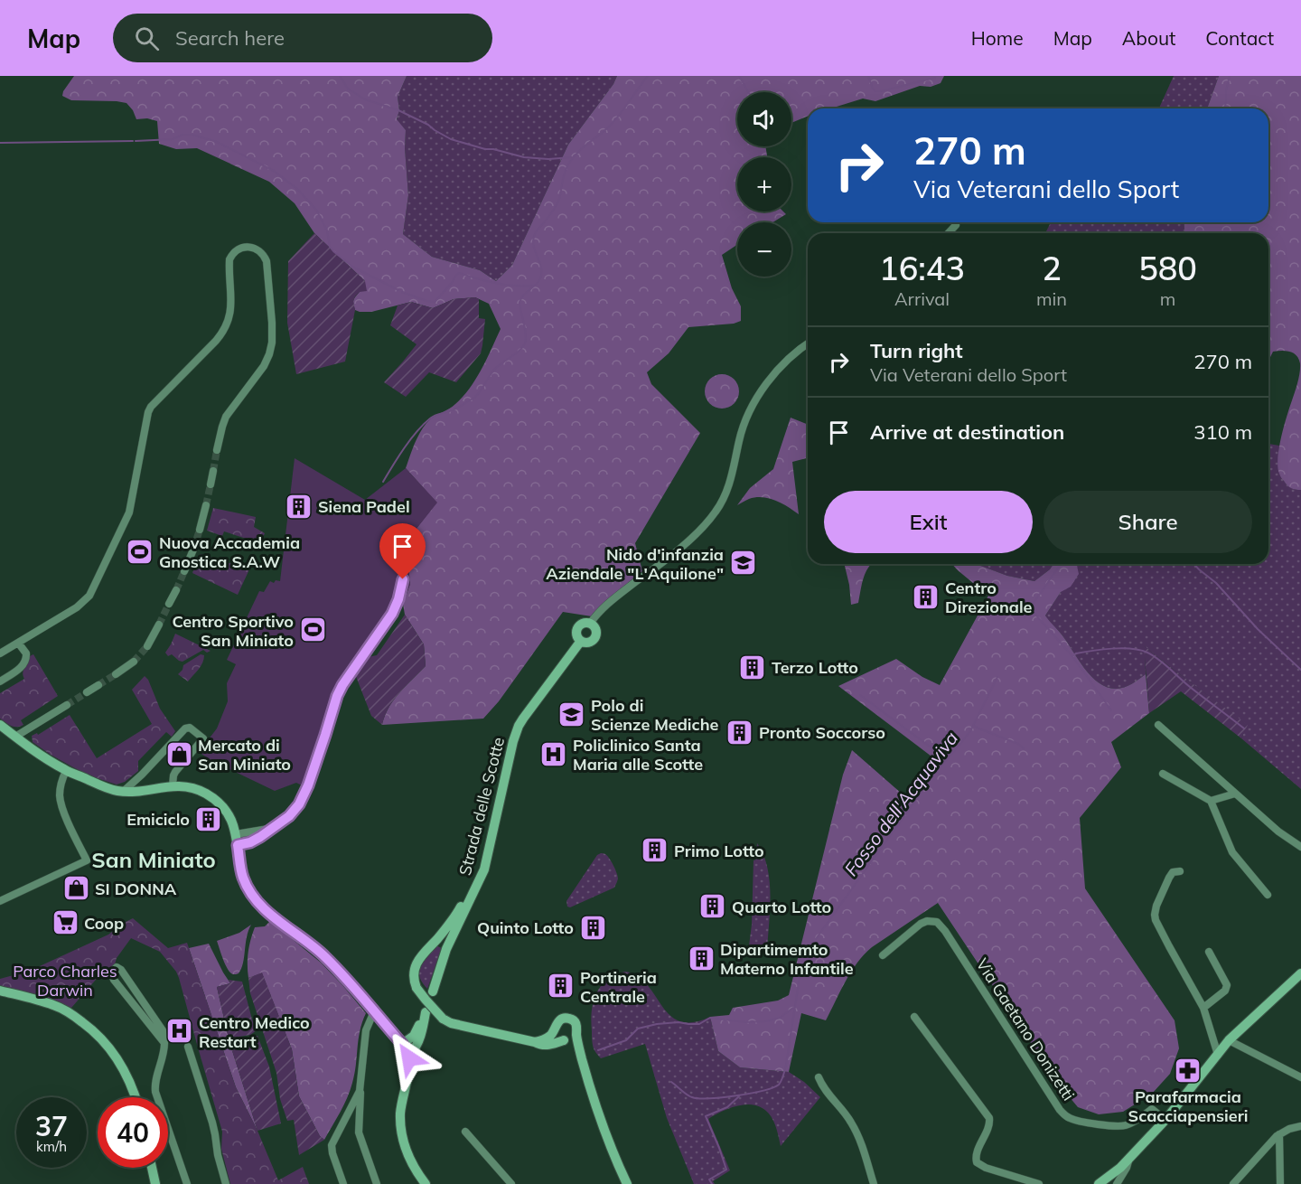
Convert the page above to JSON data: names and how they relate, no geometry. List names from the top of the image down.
{
  "streets": {
    "street": ["Strada delle Scotte", "Via Gaetano Donizetti"]
  },
  "districts": ["San Miniato"],
  "water": ["Fosso dell'Acquaviva"],
  "parks": ["Parco Charles Darwin"],
  "places": {
    "building": [
      "Siena Padel",
      "Centro Direzionale",
      "Terzo Lotto",
      "Pronto Soccorso",
      "Emiciclo",
      "Primo Lotto",
      "Quarto Lotto",
      "Quinto Lotto",
      "Dipartimemto Materno Infantile",
      "Portineria Centrale"
    ],
    "sports": ["Nuova Accademia Gnostica S.A.W", "Centro Sportivo San Miniato"],
    "school or university": ["Nido d'infanzia Aziendale \"L'Aquilone\"", "Polo di Scienze Mediche"],
    "shop": ["Mercato di San Miniato", "SI DONNA"],
    "hospital": ["Policlinico Santa Maria alle Scotte", "Centro Medico Restart"],
    "supermarket": ["Coop"],
    "pharmacy": ["Parafarmacia Scacciapensieri"]
  },
  "page": {
    "header": "Map",
    "search": "Search here",
    "nav": [
      "Home",
      "Map",
      "About",
      "Contact"
    ],
    "map_buttons": ["+", "−"],
    "turn": ["270 m", "Via Veterani dello Sport"],
    "eta": [
      "16:43",
      "Arrival",
      "2",
      "min",
      "580",
      "m"
    ],
    "list": [
      {
        "name": "Turn right",
        "note": "Via Veterani dello Sport",
        "value": "270 m"
      },
      {
        "name": "Arrive at destination",
        "value": "310 m"
      }
    ],
    "buttons": ["Exit", "Share"],
    "speed": "37 km/h",
    "limit": "40"
  }
}
